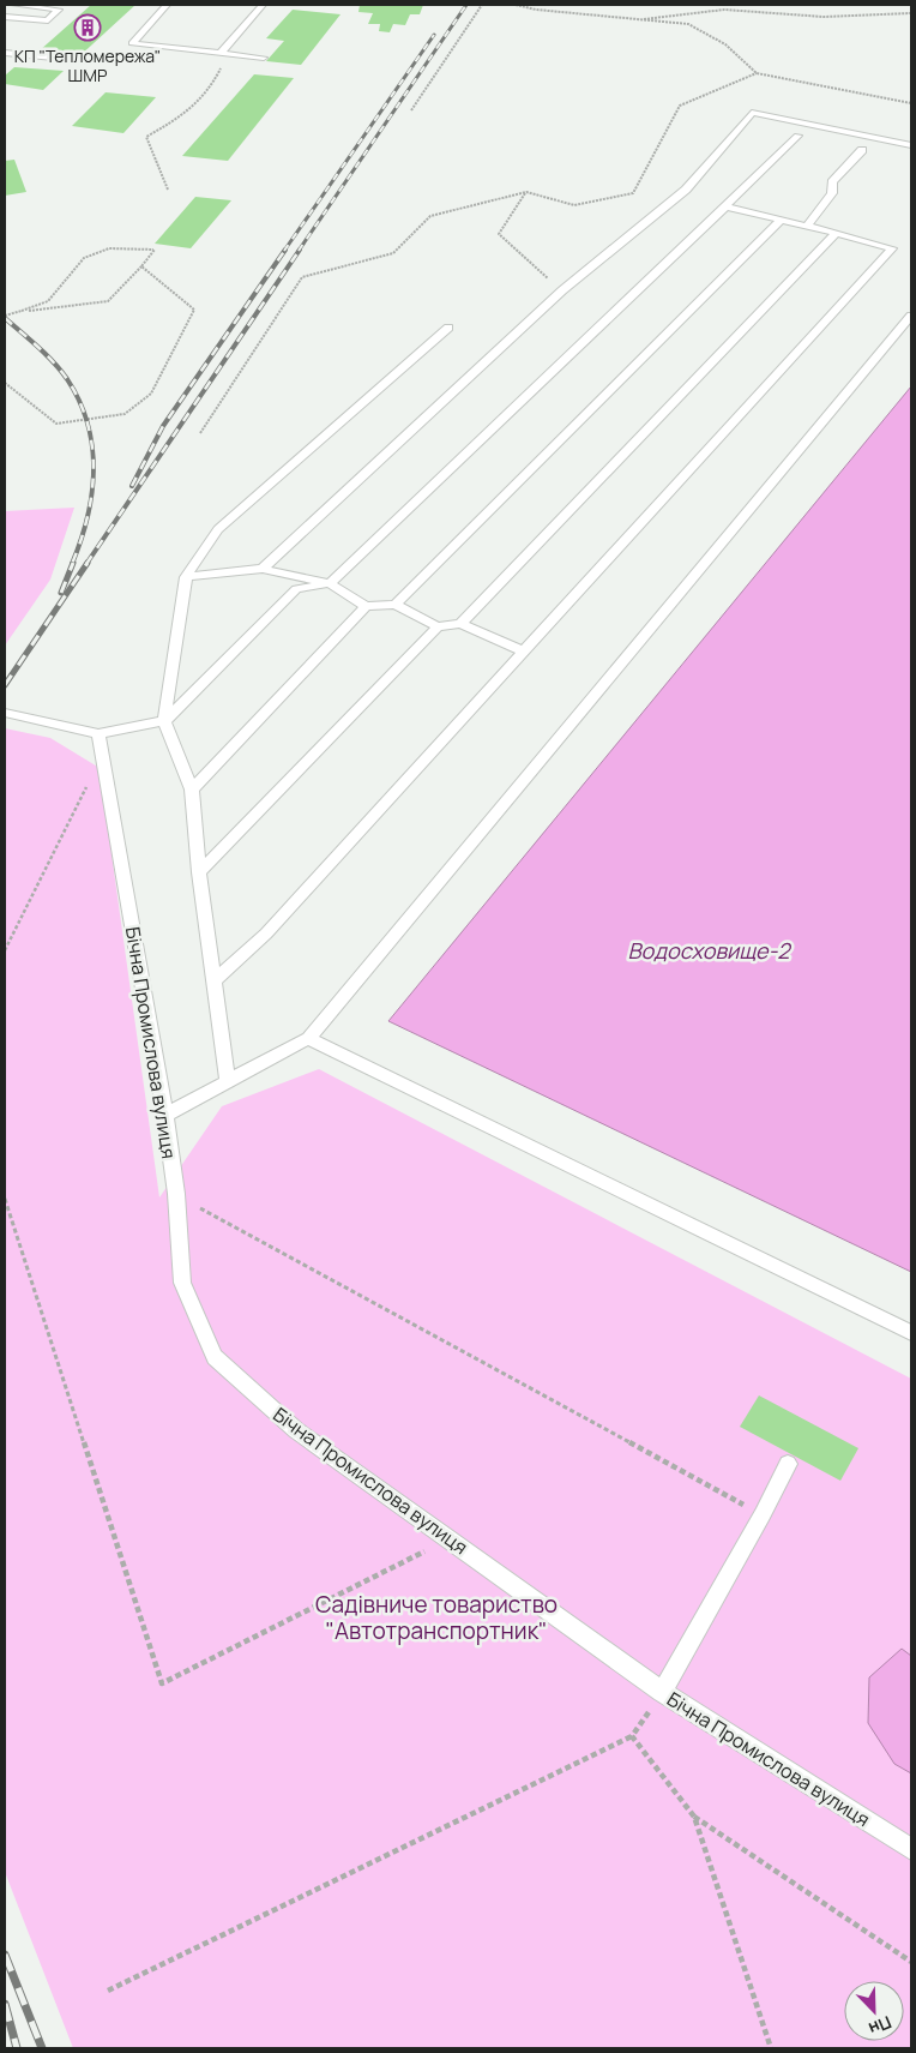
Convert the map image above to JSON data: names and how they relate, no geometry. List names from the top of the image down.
{
  "streets": {
    "lane": ["Бічна Промислова вулиця"]
  },
  "water": ["Водосховище-2"],
  "parks": ["Садівниче товариство \"Автотранспортник\""],
  "places": {
    "building": ["КП \"Тепломережа\" ШМР"]
  },
  "north": "bottom right"
}
